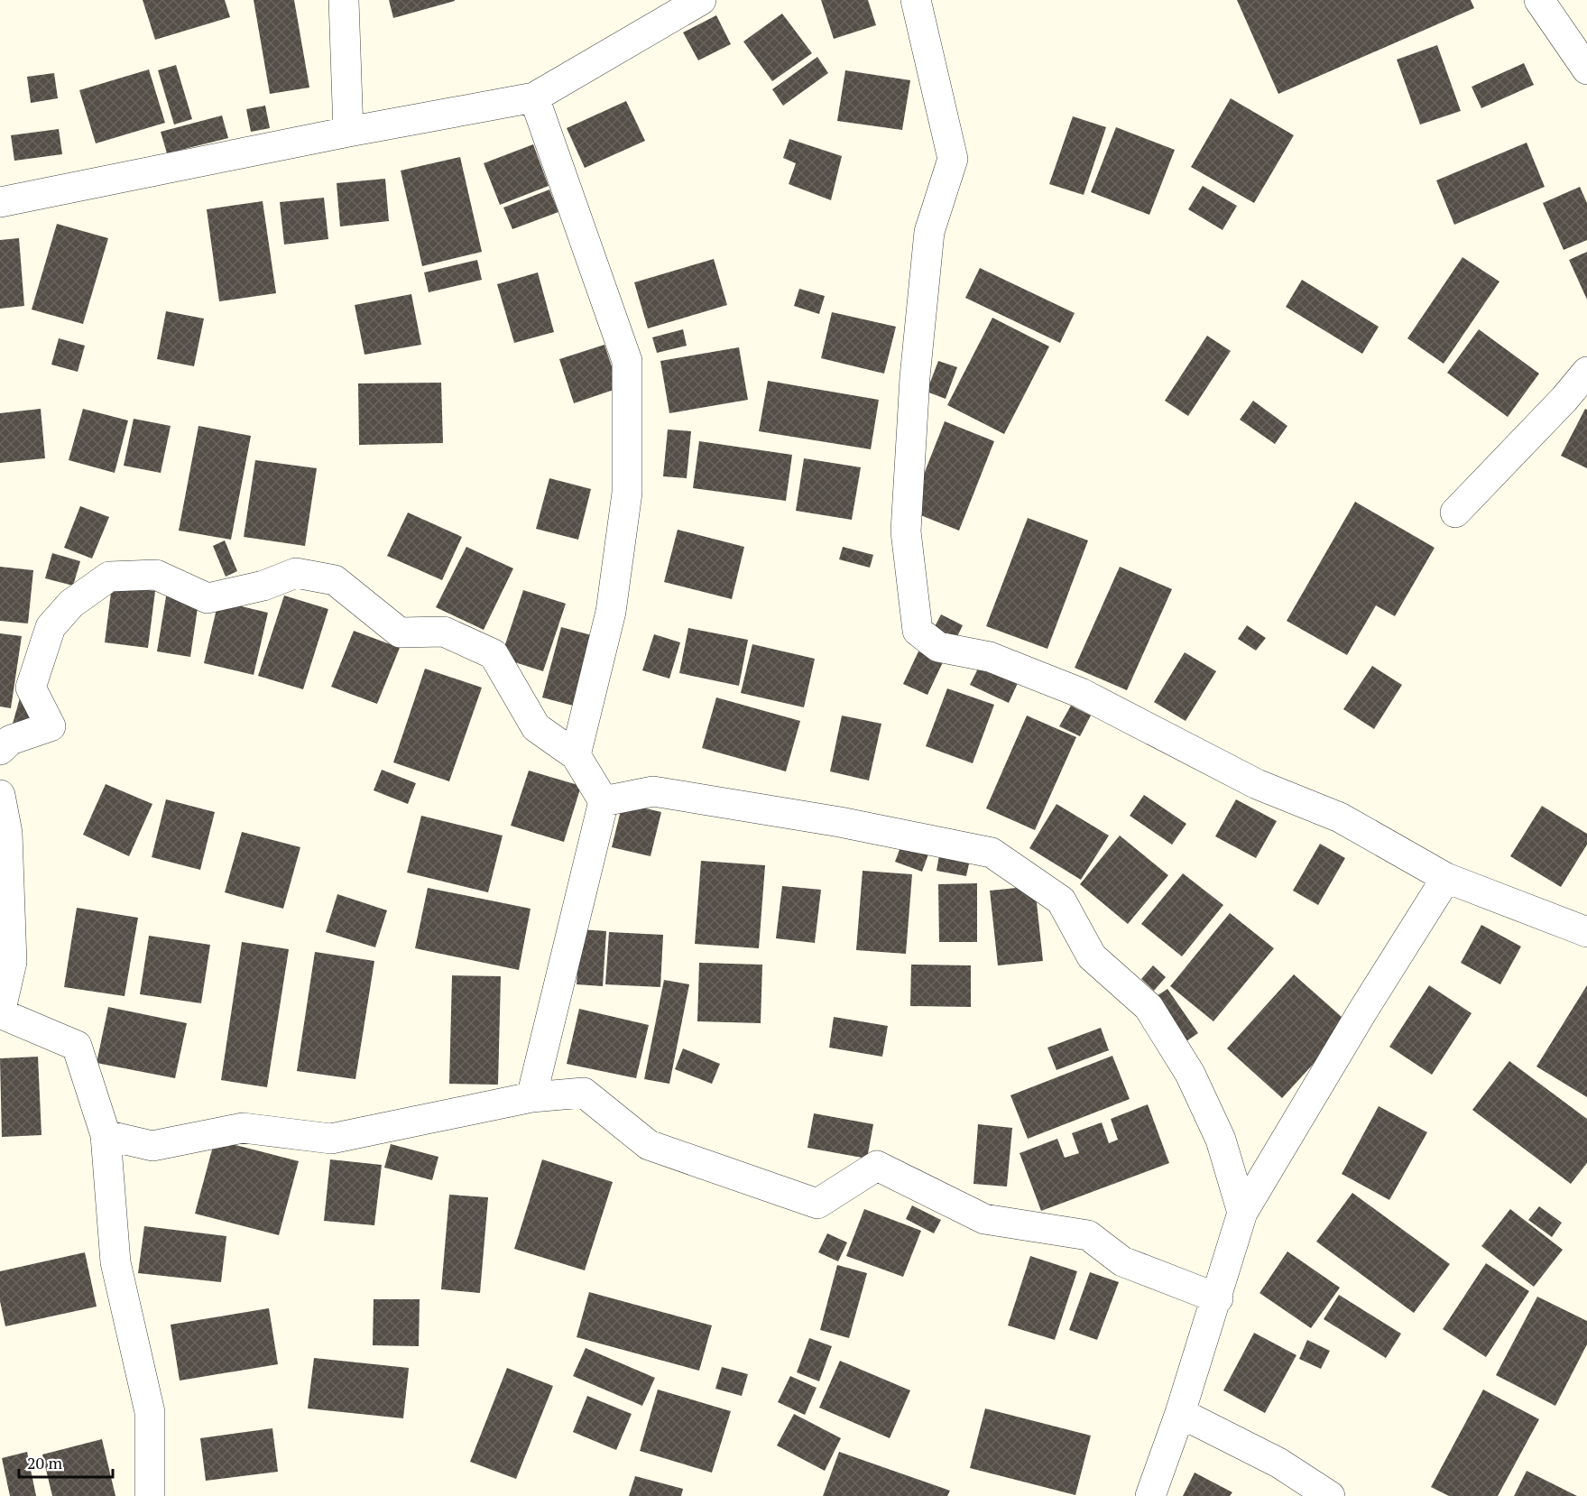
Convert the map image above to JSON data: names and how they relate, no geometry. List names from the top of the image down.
{
  "scale_bar": "20 m"
}
